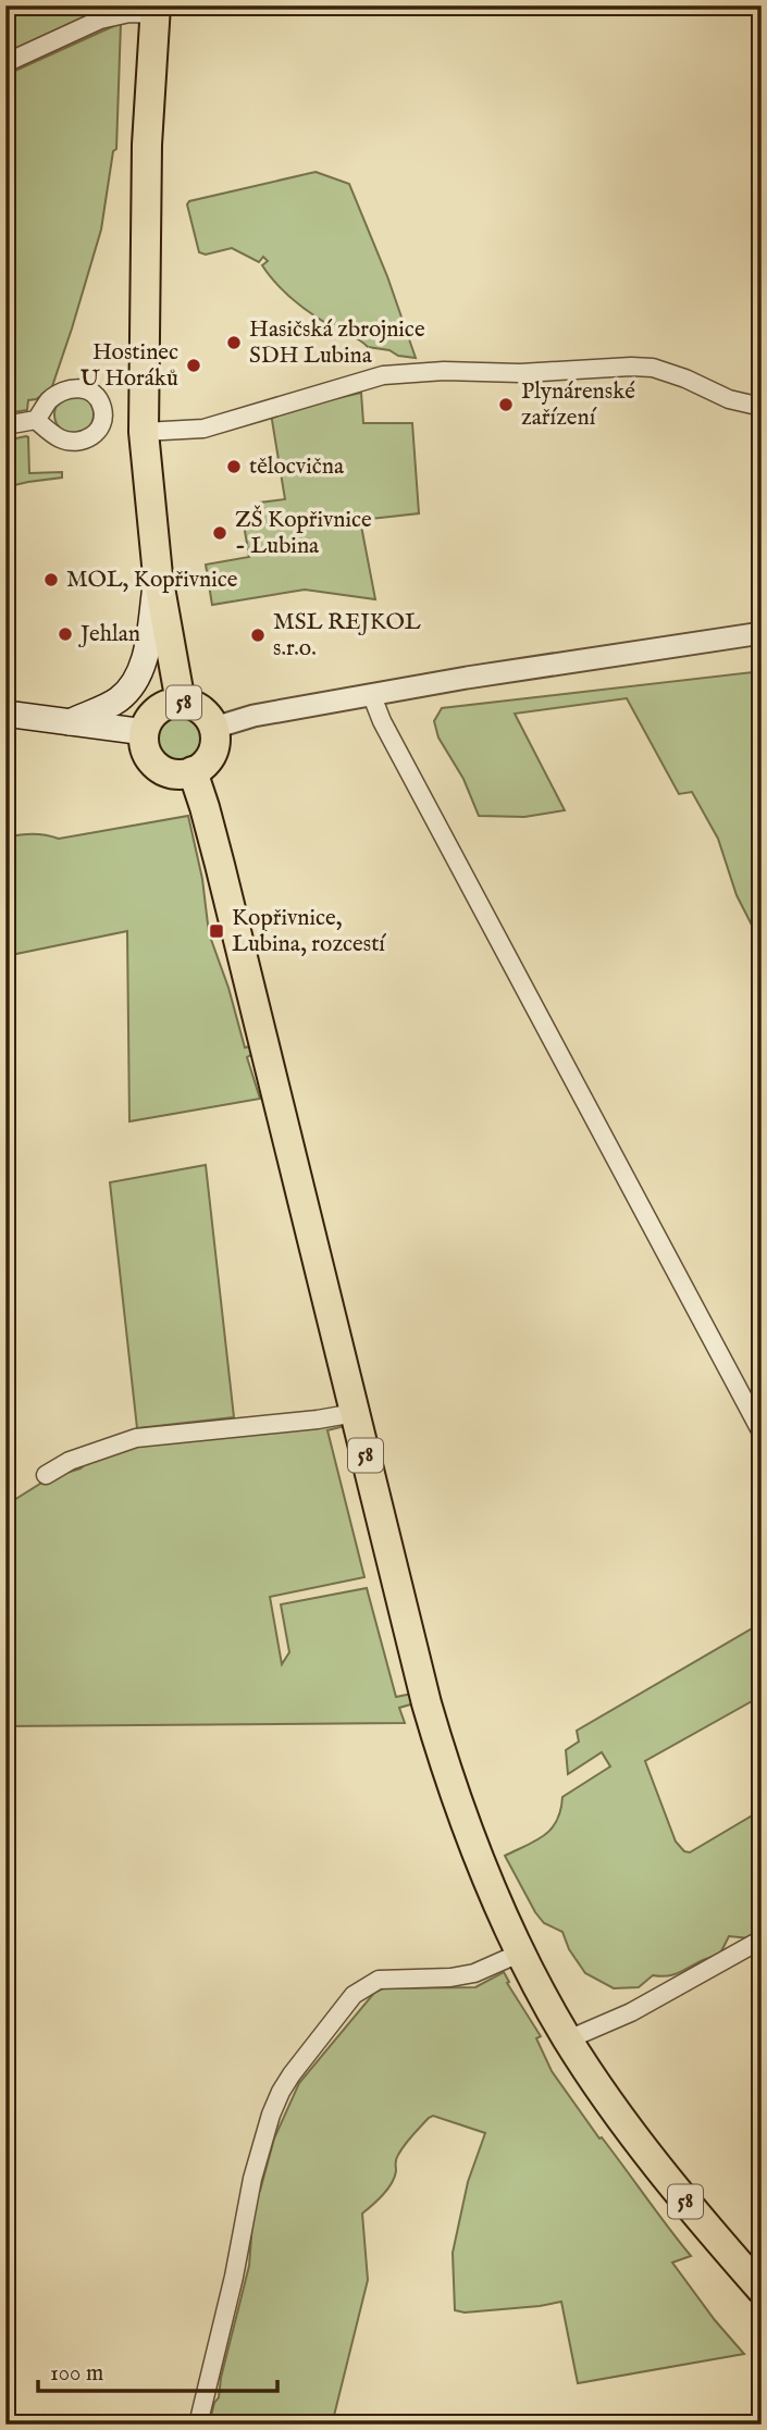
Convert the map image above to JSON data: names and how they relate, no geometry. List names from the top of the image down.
{
  "streets": {
    "main road": ["58"]
  },
  "places": {
    "other": [
      "Hasičská zbrojnice SDH Lubina",
      "Hostinec U Horáků",
      "Plynárenské zařízení",
      "tělocvična",
      "ZŠ Kopřivnice - Lubina",
      "MOL, Kopřivnice",
      "Jehlan",
      "MSL REJKOL s.r.o."
    ],
    "transit": ["Kopřivnice, Lubina, rozcestí"]
  },
  "scale_bar": "100 m"
}
